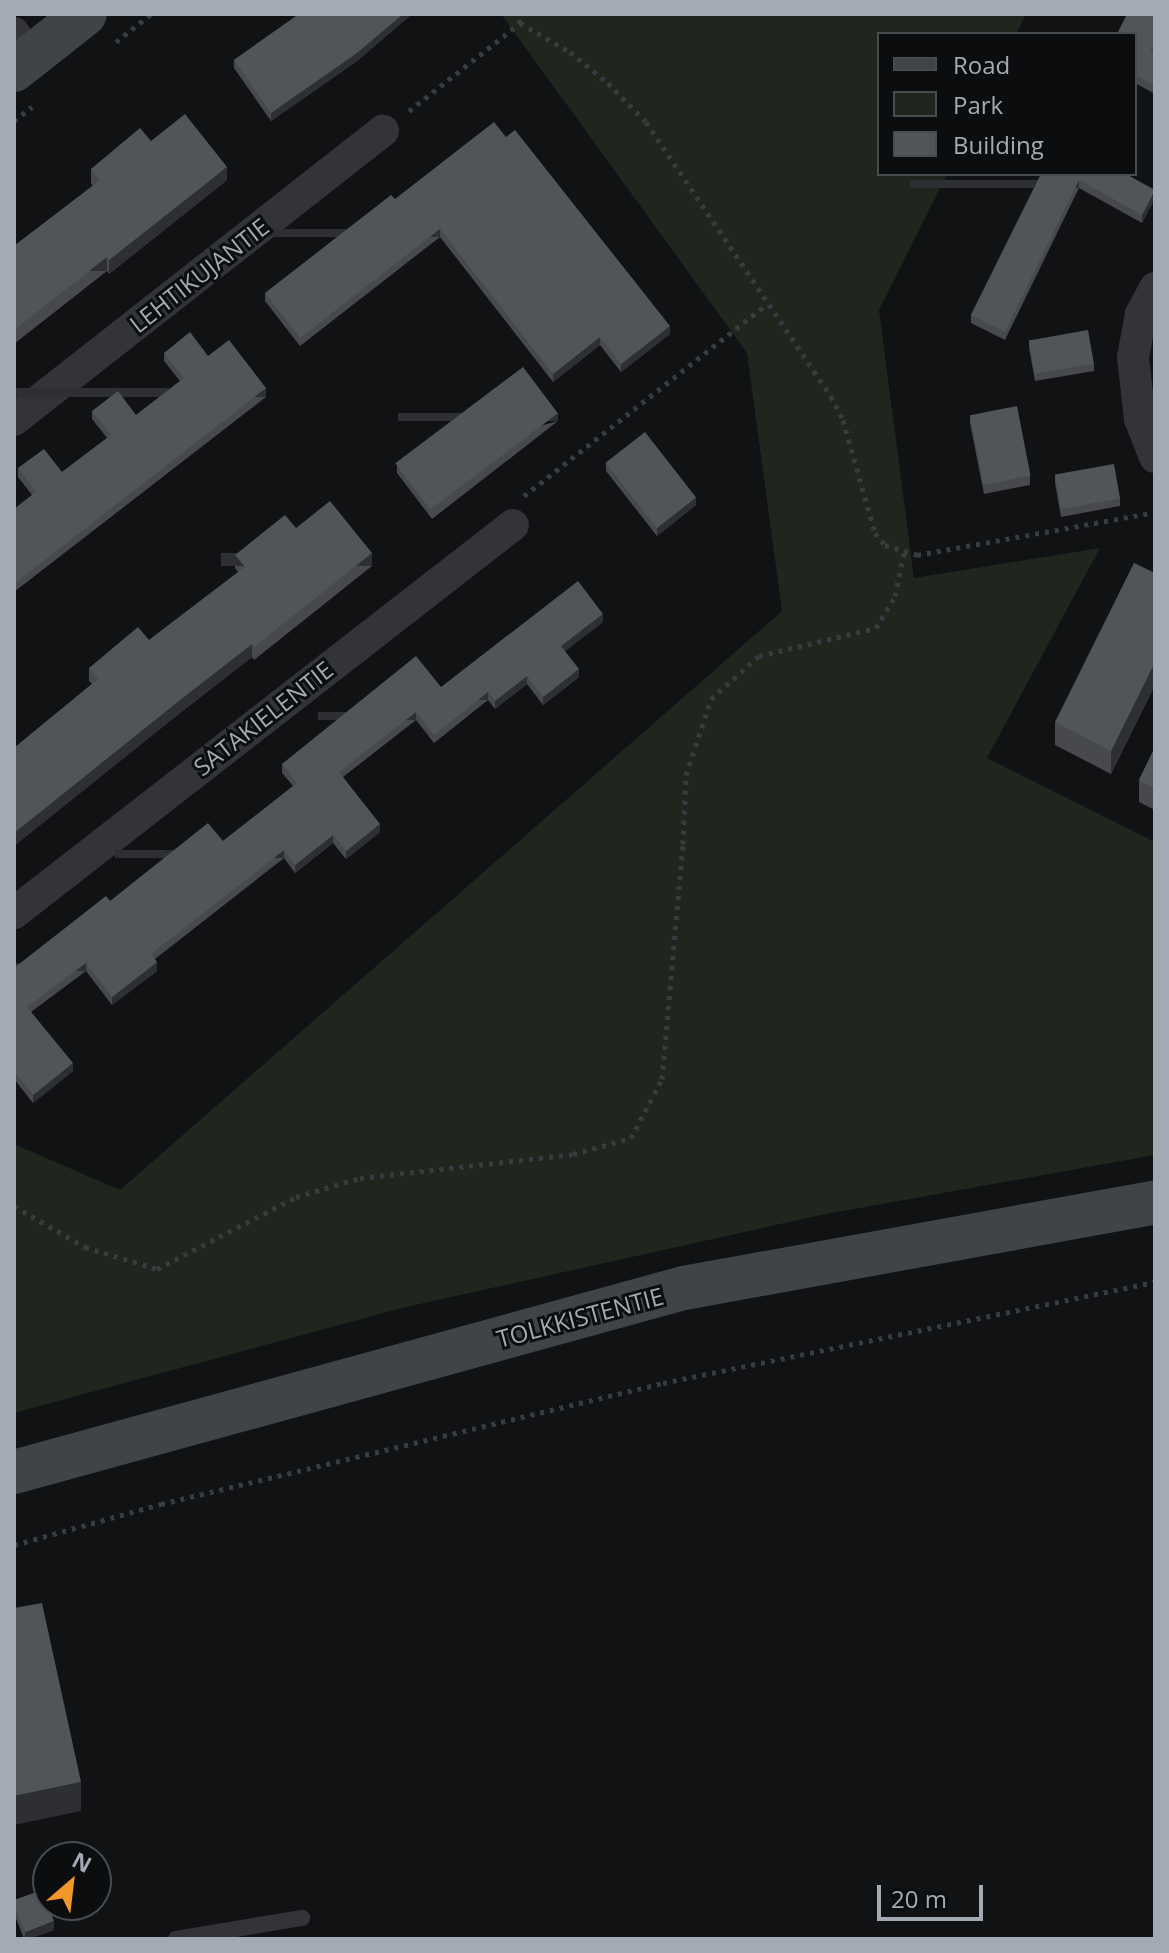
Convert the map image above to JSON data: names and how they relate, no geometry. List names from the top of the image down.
{
  "streets": {
    "street": ["LEHTIKUJANTIE", "SATAKIELENTIE", "TOLKKISTENTIE"]
  },
  "legend": ["Road", "Park", "Building"],
  "scale_bar": "20 m",
  "north": "top right"
}
